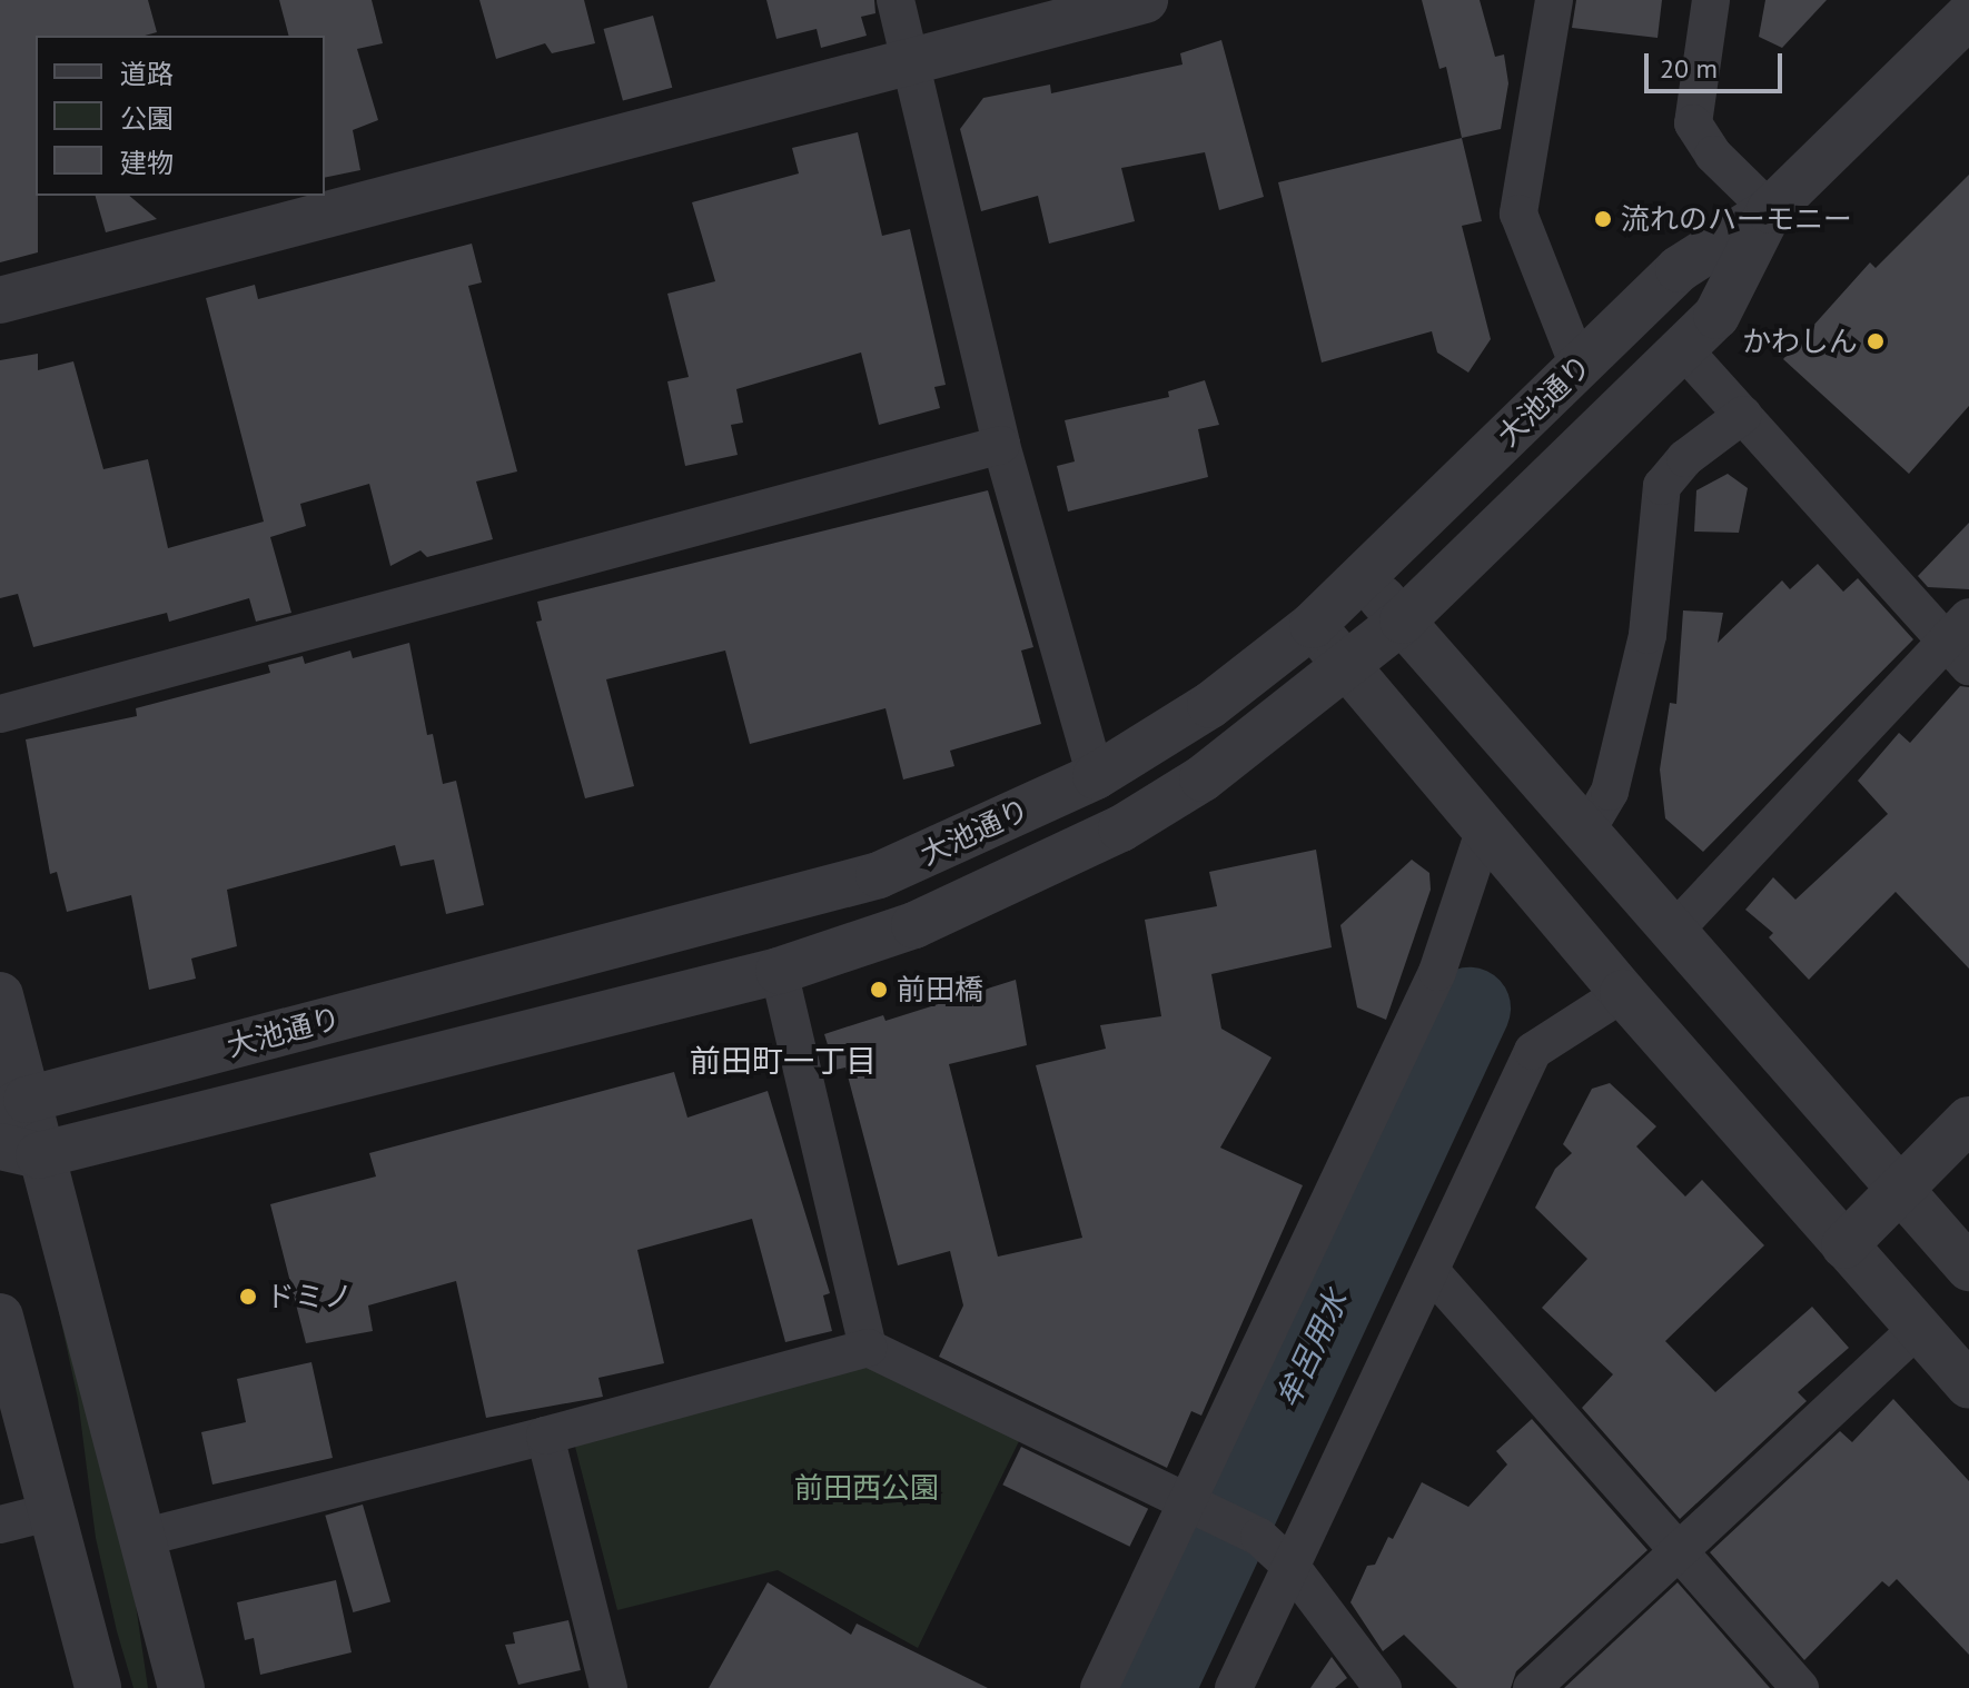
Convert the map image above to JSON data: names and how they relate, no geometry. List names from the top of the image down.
{
  "streets": {
    "street": ["大池通り"]
  },
  "districts": ["前田町一丁目"],
  "water": ["牟呂用水"],
  "parks": ["前田西公園"],
  "places": [
    "流れのハーモニー",
    "かわしん",
    "前田橋",
    "ドミノ"
  ],
  "legend": ["道路", "公園", "建物"],
  "scale_bar": "20 m"
}
